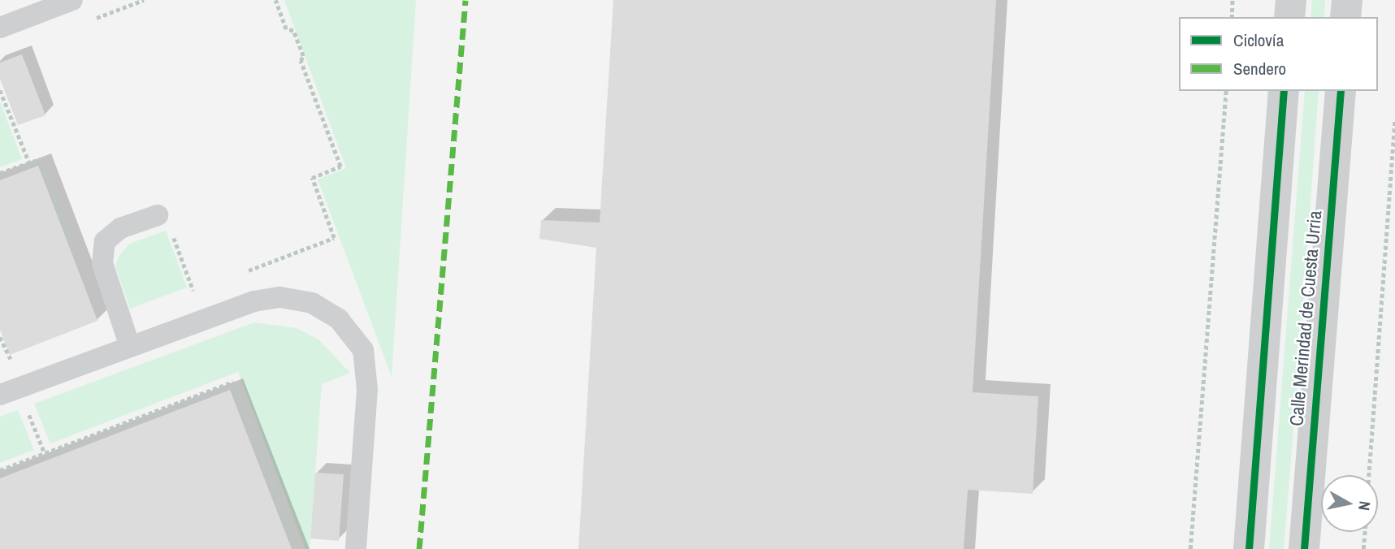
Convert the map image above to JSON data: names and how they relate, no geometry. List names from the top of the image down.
{
  "streets": {
    "street": ["Calle Merindad de Cuesta Urria"]
  },
  "legend": ["Ciclovía", "Sendero"],
  "north": "right"
}
